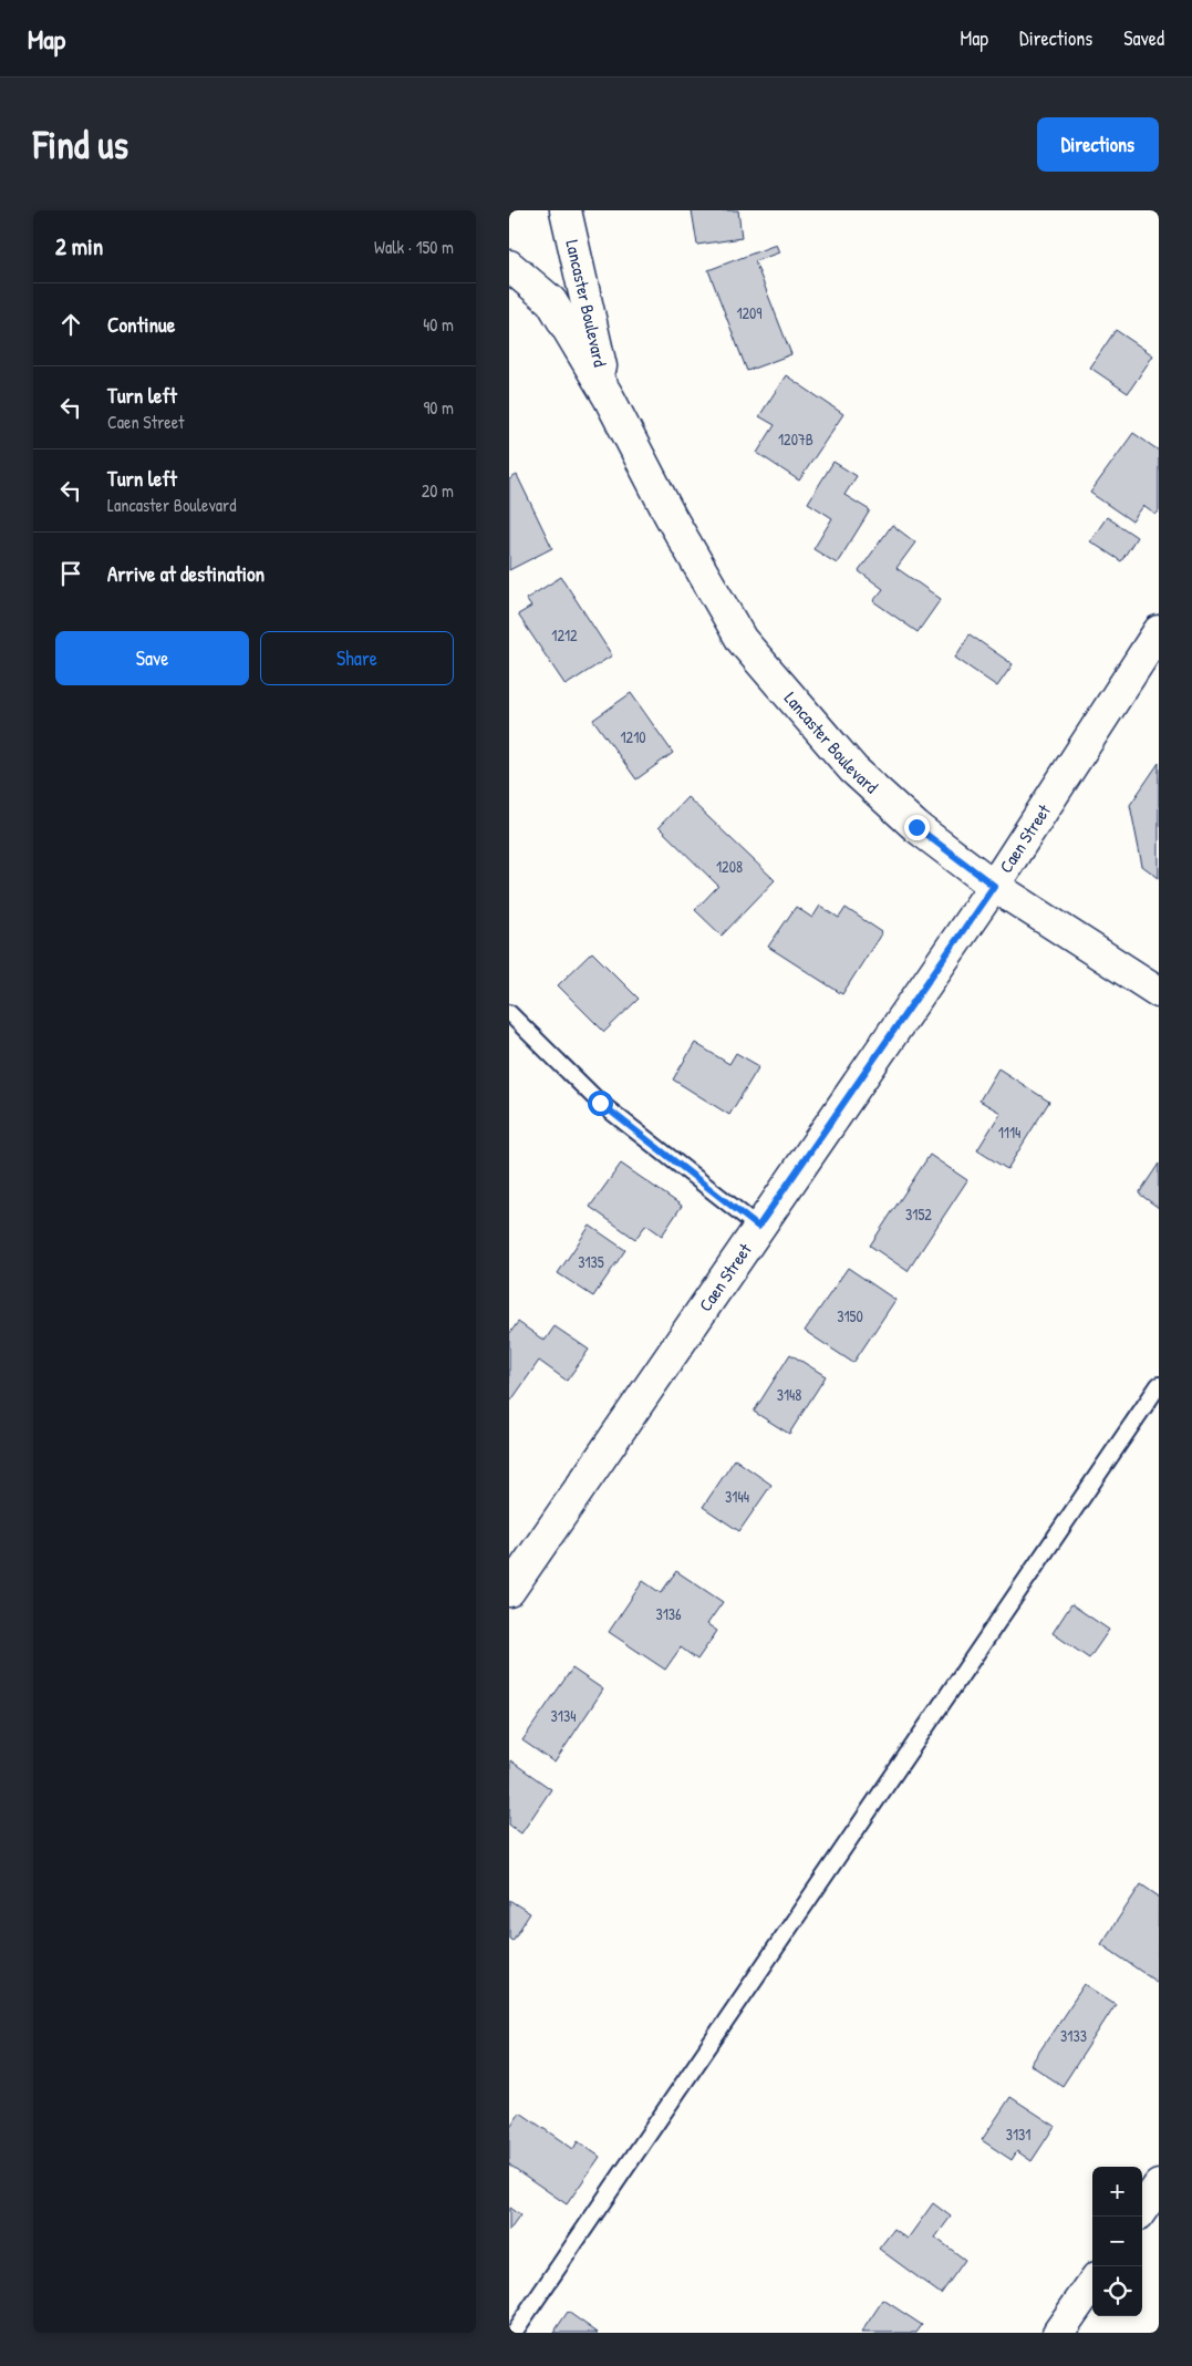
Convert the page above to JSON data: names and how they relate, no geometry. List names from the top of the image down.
{
  "streets": {
    "street": ["Lancaster Boulevard", "Caen Street"]
  },
  "crossings": [
    ["Lancaster Boulevard", "Caen Street"]
  ],
  "house_numbers": [
    "1209",
    "1207B",
    "1212",
    "1210",
    "1208",
    "1114",
    "3152",
    "3135",
    "3150",
    "3148",
    "3144",
    "3136",
    "3134",
    "3133",
    "3131"
  ],
  "page": {
    "header": "Map",
    "nav": ["Map", "Directions", "Saved"],
    "buttons": [
      "Directions",
      ["Save", "Share"]
    ],
    "title": "Find us",
    "heading": ["2 min", "Walk · 150 m"],
    "list": [
      ["Continue", "40 m"],
      ["Turn left", "Caen Street", "90 m"],
      ["Turn left", "Lancaster Boulevard", "20 m"],
      "Arrive at destination"
    ],
    "map_buttons": ["+", "−"]
  }
}
